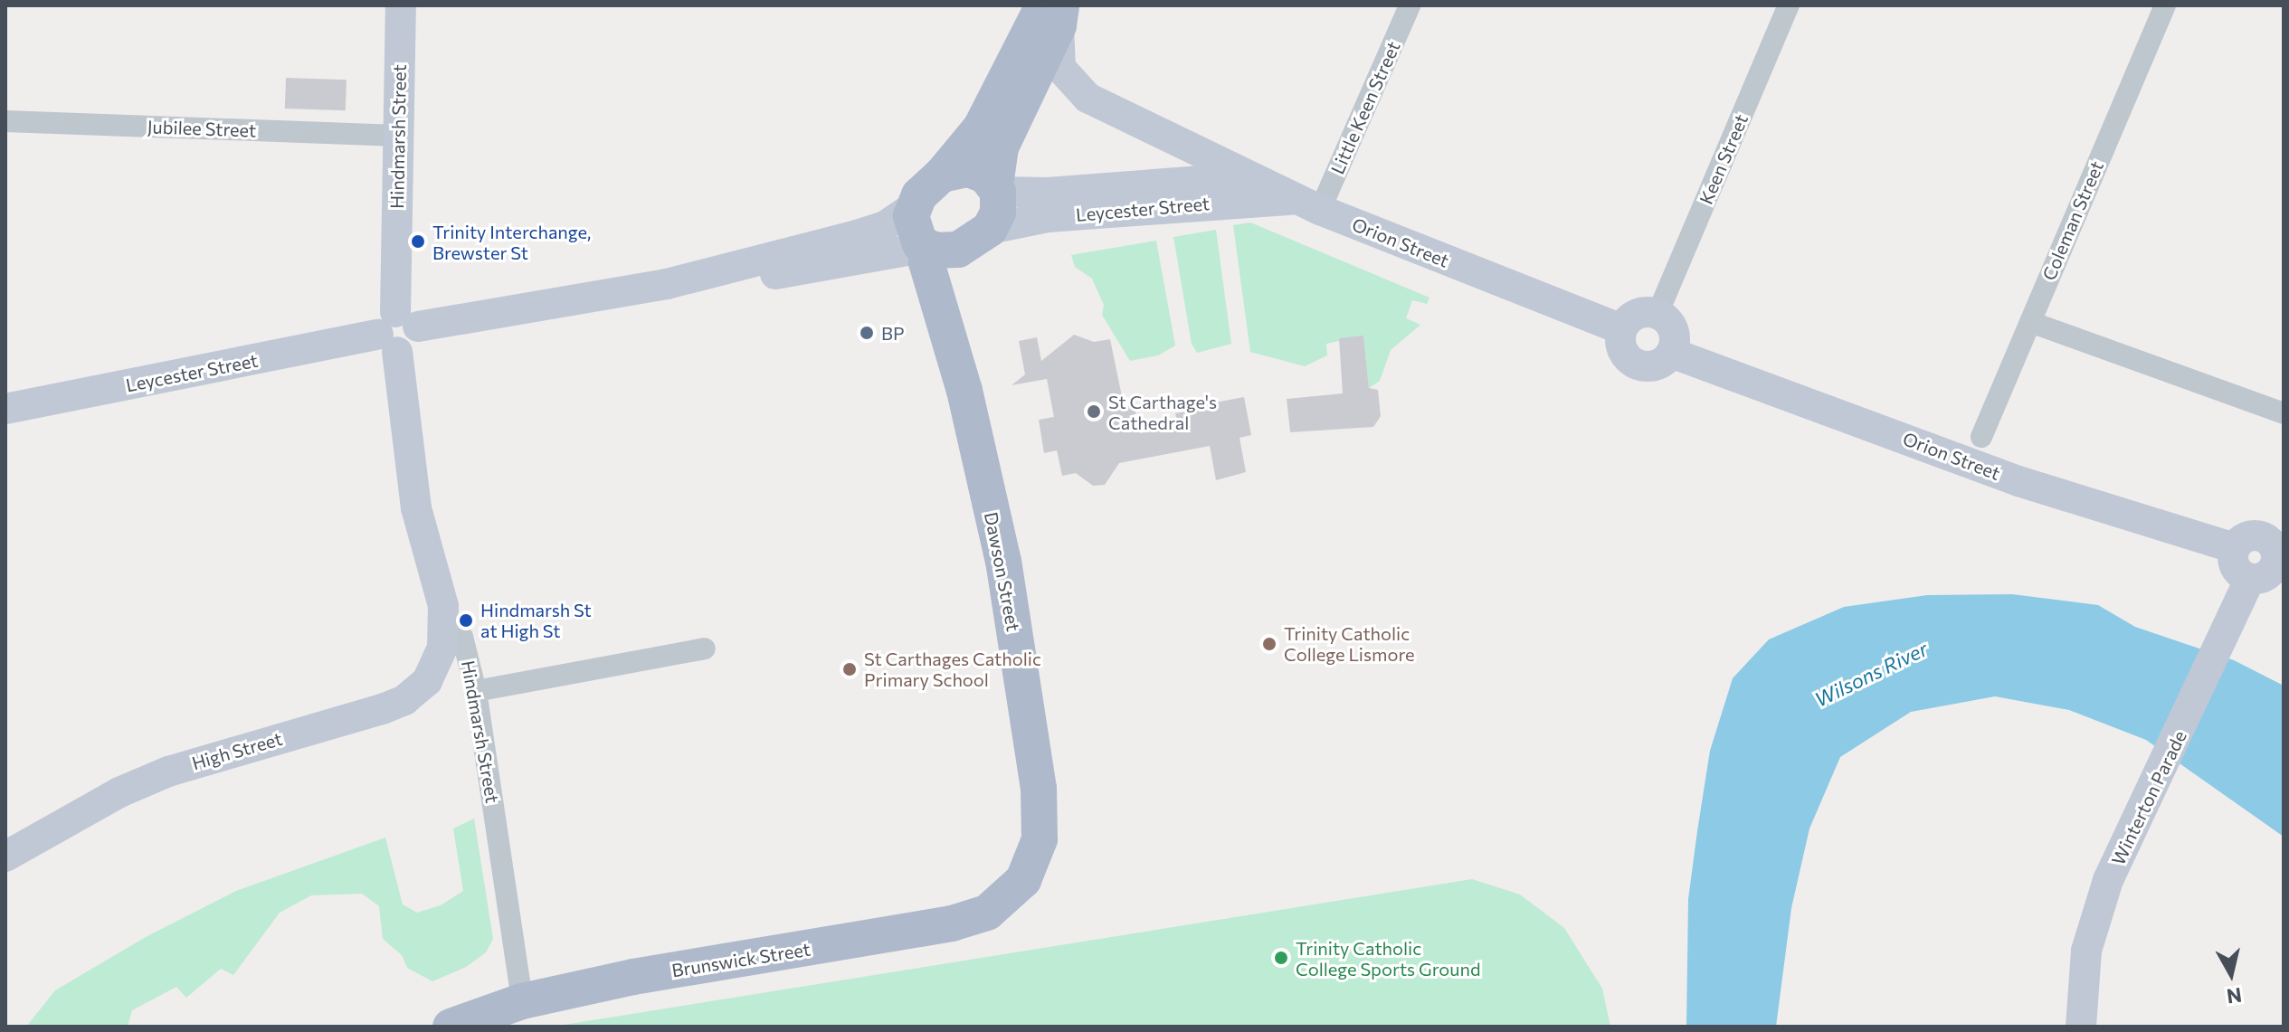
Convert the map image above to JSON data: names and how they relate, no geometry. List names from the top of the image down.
{
  "streets": {
    "main road": ["Dawson Street", "Brunswick Street"],
    "street": [
      "Little Keen Street",
      "Jubilee Street",
      "Hindmarsh Street",
      "Keen Street",
      "Leycester Street",
      "Coleman Street",
      "Orion Street",
      "High Street",
      "Winterton Parade"
    ]
  },
  "crossings": [
    ["Little Keen Street", "Leycester Street"],
    ["Little Keen Street", "Orion Street"],
    ["Jubilee Street", "Hindmarsh Street"],
    ["Hindmarsh Street", "Leycester Street"],
    ["Hindmarsh Street", "High Street"],
    ["Hindmarsh Street", "Brunswick Street"],
    ["Keen Street", "Orion Street"],
    ["Leycester Street", "Orion Street"],
    ["Leycester Street", "Dawson Street"],
    ["Orion Street", "Dawson Street"],
    ["Dawson Street", "Brunswick Street"]
  ],
  "water": ["Wilsons River"],
  "places": [
    "Trinity Interchange, Brewster St",
    "BP",
    "St Carthage's Cathedral",
    "Hindmarsh St at High St",
    "Trinity Catholic College Lismore",
    "St Carthages Catholic Primary School",
    "Trinity Catholic College Sports Ground"
  ],
  "north": "bottom"
}
